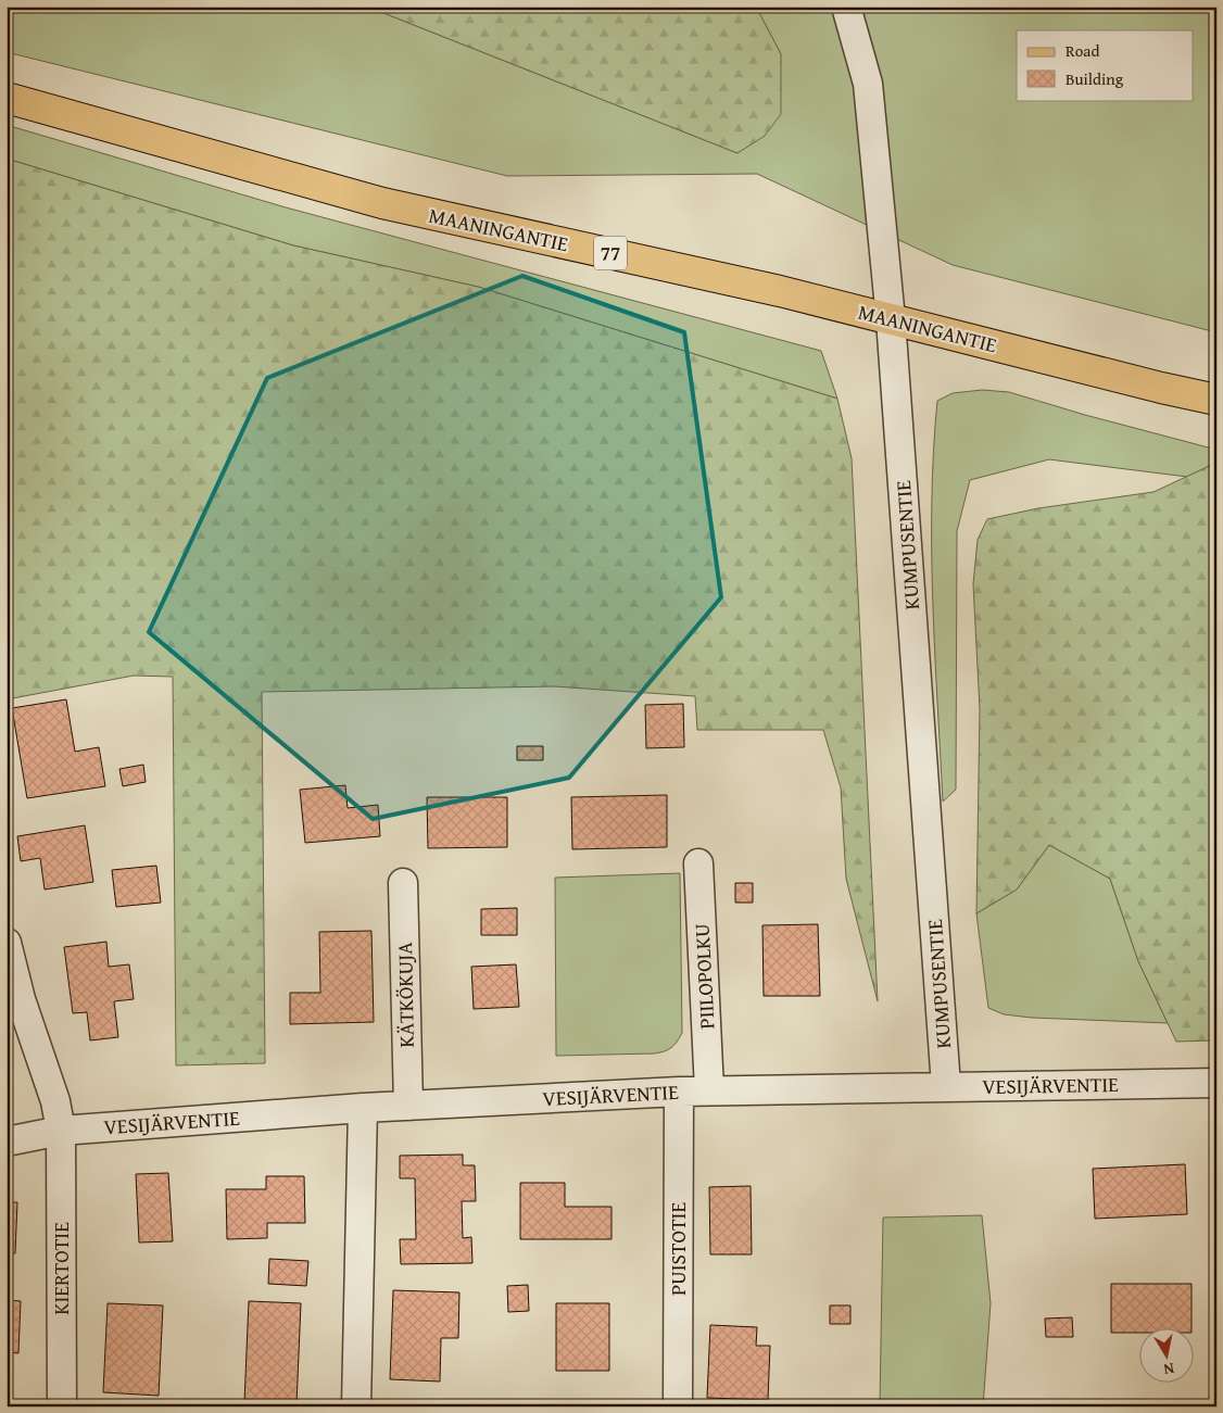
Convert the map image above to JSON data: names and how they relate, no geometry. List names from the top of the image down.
{
  "streets": {
    "main road": ["MAANINGANTIE", "77"],
    "street": [
      "KUMPUSENTIE",
      "PIILOPOLKU",
      "KÄTKÖKUJA",
      "VESIJÄRVENTIE",
      "PUISTOTIE",
      "KIERTOTIE"
    ]
  },
  "crossings": [
    ["MAANINGANTIE", "KUMPUSENTIE"],
    ["KUMPUSENTIE", "VESIJÄRVENTIE"],
    ["PIILOPOLKU", "VESIJÄRVENTIE"],
    ["KÄTKÖKUJA", "VESIJÄRVENTIE"],
    ["VESIJÄRVENTIE", "PUISTOTIE"],
    ["VESIJÄRVENTIE", "KIERTOTIE"]
  ],
  "legend": ["Road", "Building"],
  "north": "bottom"
}
